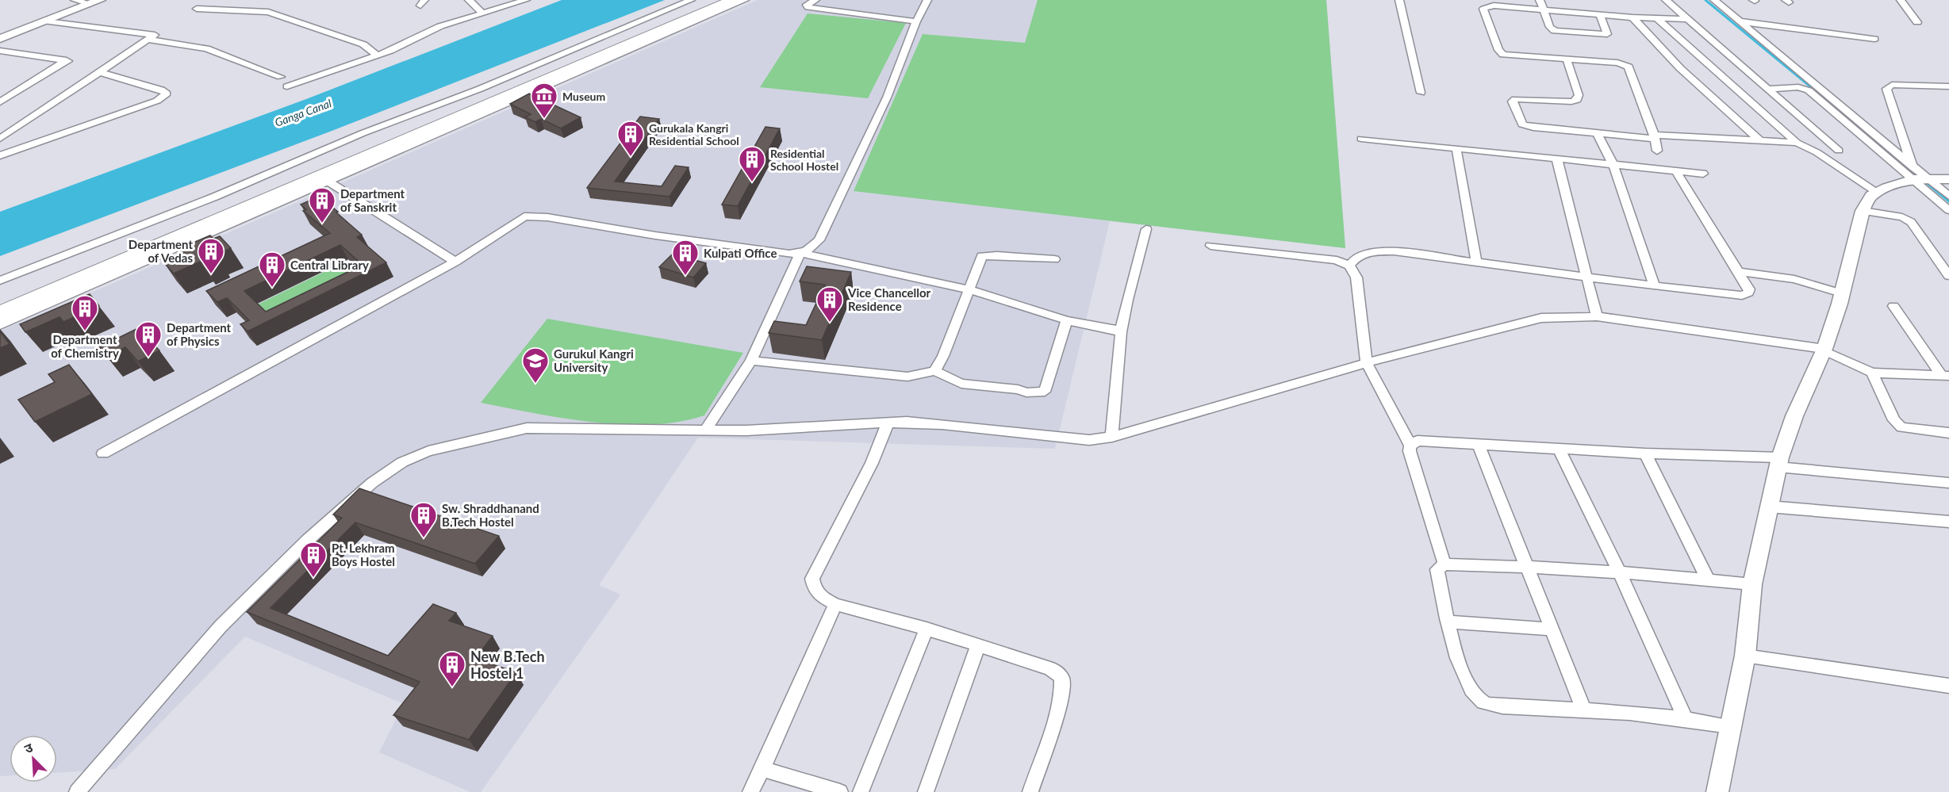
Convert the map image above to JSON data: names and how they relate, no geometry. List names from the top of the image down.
{
  "water": ["Ganga Canal"],
  "places": {
    "museum": ["Museum"],
    "building": [
      "Gurukala Kangri Residential School",
      "Residential School Hostel",
      "Department of Sanskrit",
      "Department of Vedas",
      "Kulpati Office",
      "Central Library",
      "Vice Chancellor Residence",
      "Department of Chemistry",
      "Department of Physics",
      "Sw. Shraddhanand B.Tech Hostel",
      "Pt. Lekhram Boys Hostel",
      "New B.Tech Hostel 1"
    ],
    "school or university": ["Gurukul Kangri University"]
  },
  "north": "top left"
}
